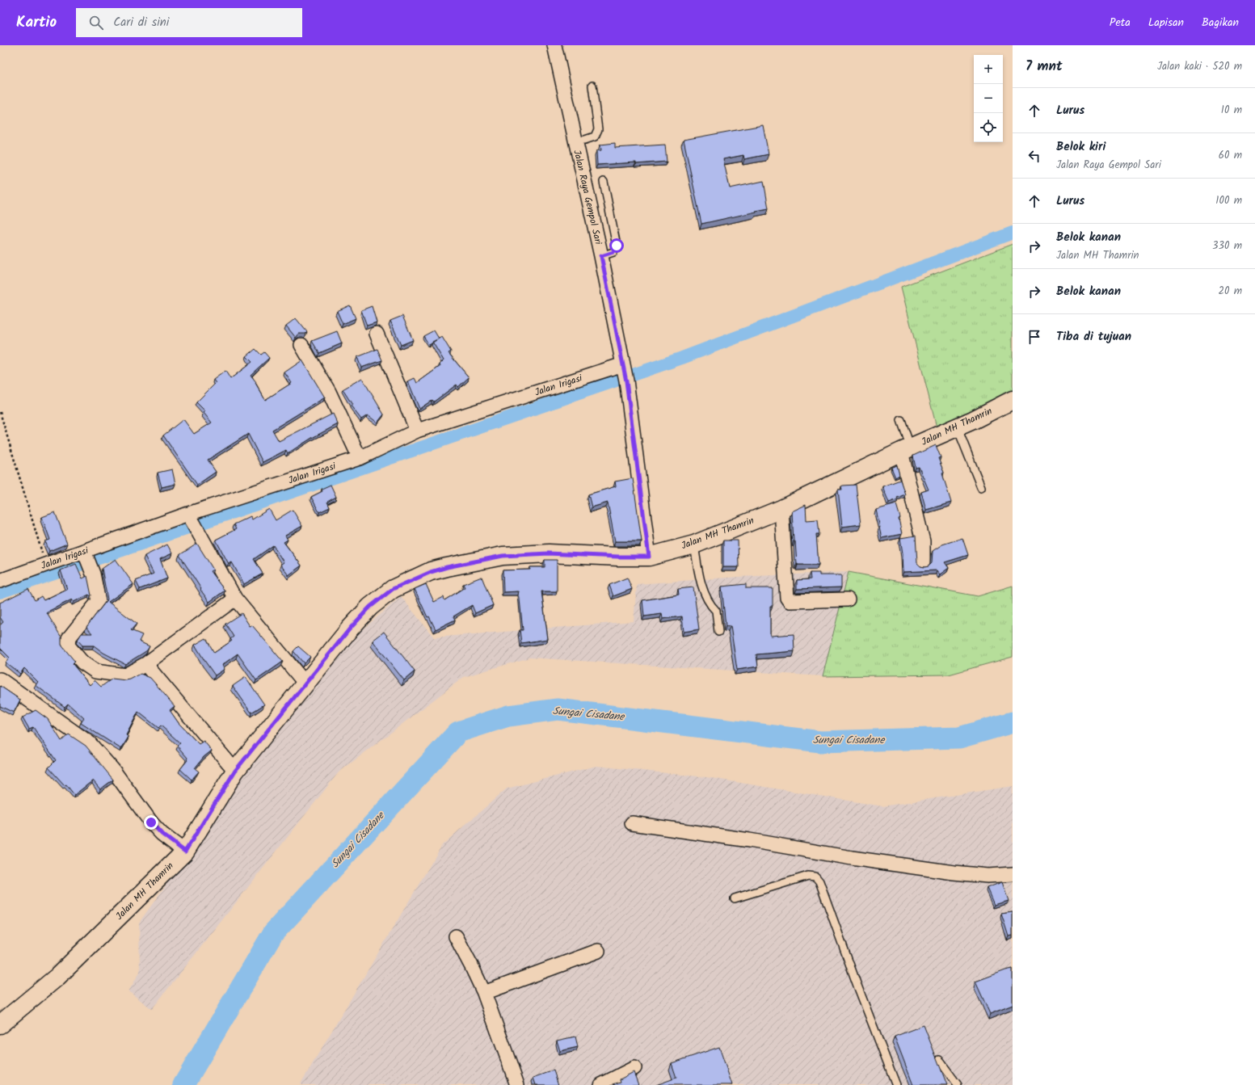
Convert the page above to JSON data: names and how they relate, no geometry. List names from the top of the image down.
{
  "streets": {
    "street": ["Jalan Raya Gempol Sari", "Jalan Irigasi", "Jalan MH Thamrin"]
  },
  "crossings": [
    ["Jalan Raya Gempol Sari", "Jalan Irigasi"],
    ["Jalan Raya Gempol Sari", "Jalan MH Thamrin"]
  ],
  "water": ["Sungai Cisadane"],
  "page": {
    "header": "Kartio",
    "search": "Cari di sini",
    "nav": ["Peta", "Lapisan", "Bagikan"],
    "heading": ["7 mnt", "Jalan kaki · 520 m"],
    "map_buttons": ["+", "−"],
    "list": [
      ["Lurus", "10 m"],
      ["Belok kiri", "Jalan Raya Gempol Sari", "60 m"],
      ["Lurus", "100 m"],
      ["Belok kanan", "Jalan MH Thamrin", "330 m"],
      ["Belok kanan", "20 m"],
      "Tiba di tujuan"
    ]
  }
}
